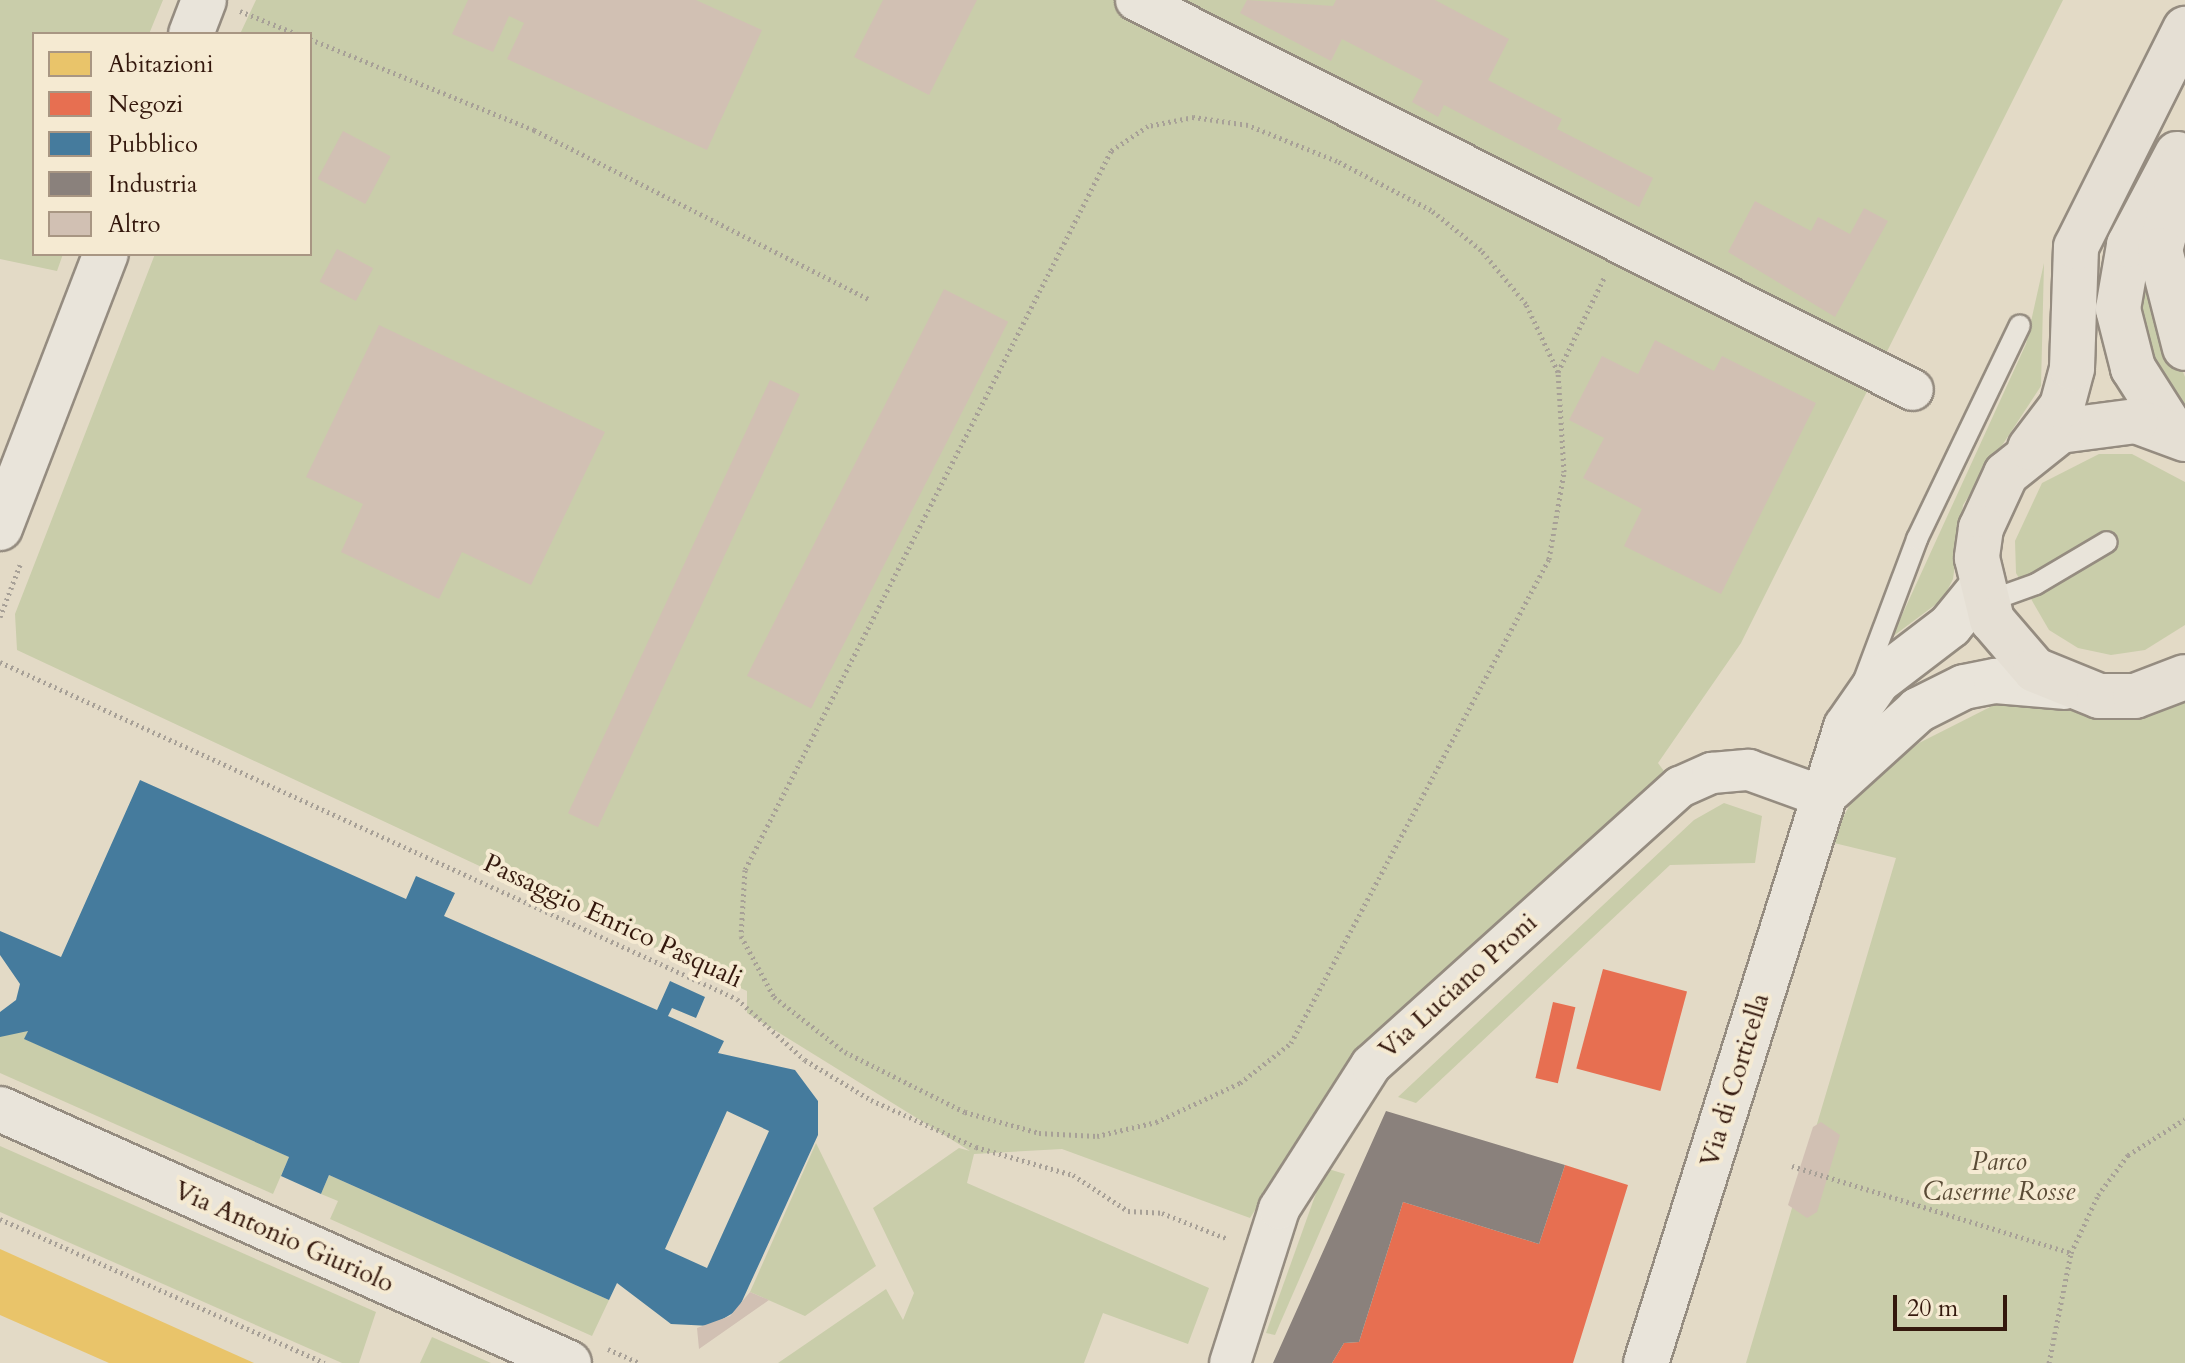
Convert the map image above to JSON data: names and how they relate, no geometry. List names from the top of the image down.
{
  "streets": {
    "main road": ["Via di Corticella", "Via Antonio Giuriolo"],
    "street": ["Via Luciano Proni"],
    "path": ["Passaggio Enrico Pasquali"]
  },
  "crossings": [
    ["Via Luciano Proni", "Via di Corticella"]
  ],
  "parks": ["Parco Caserme Rosse"],
  "legend": [
    "Abitazioni",
    "Negozi",
    "Pubblico",
    "Industria",
    "Altro"
  ],
  "scale_bar": "20 m"
}
